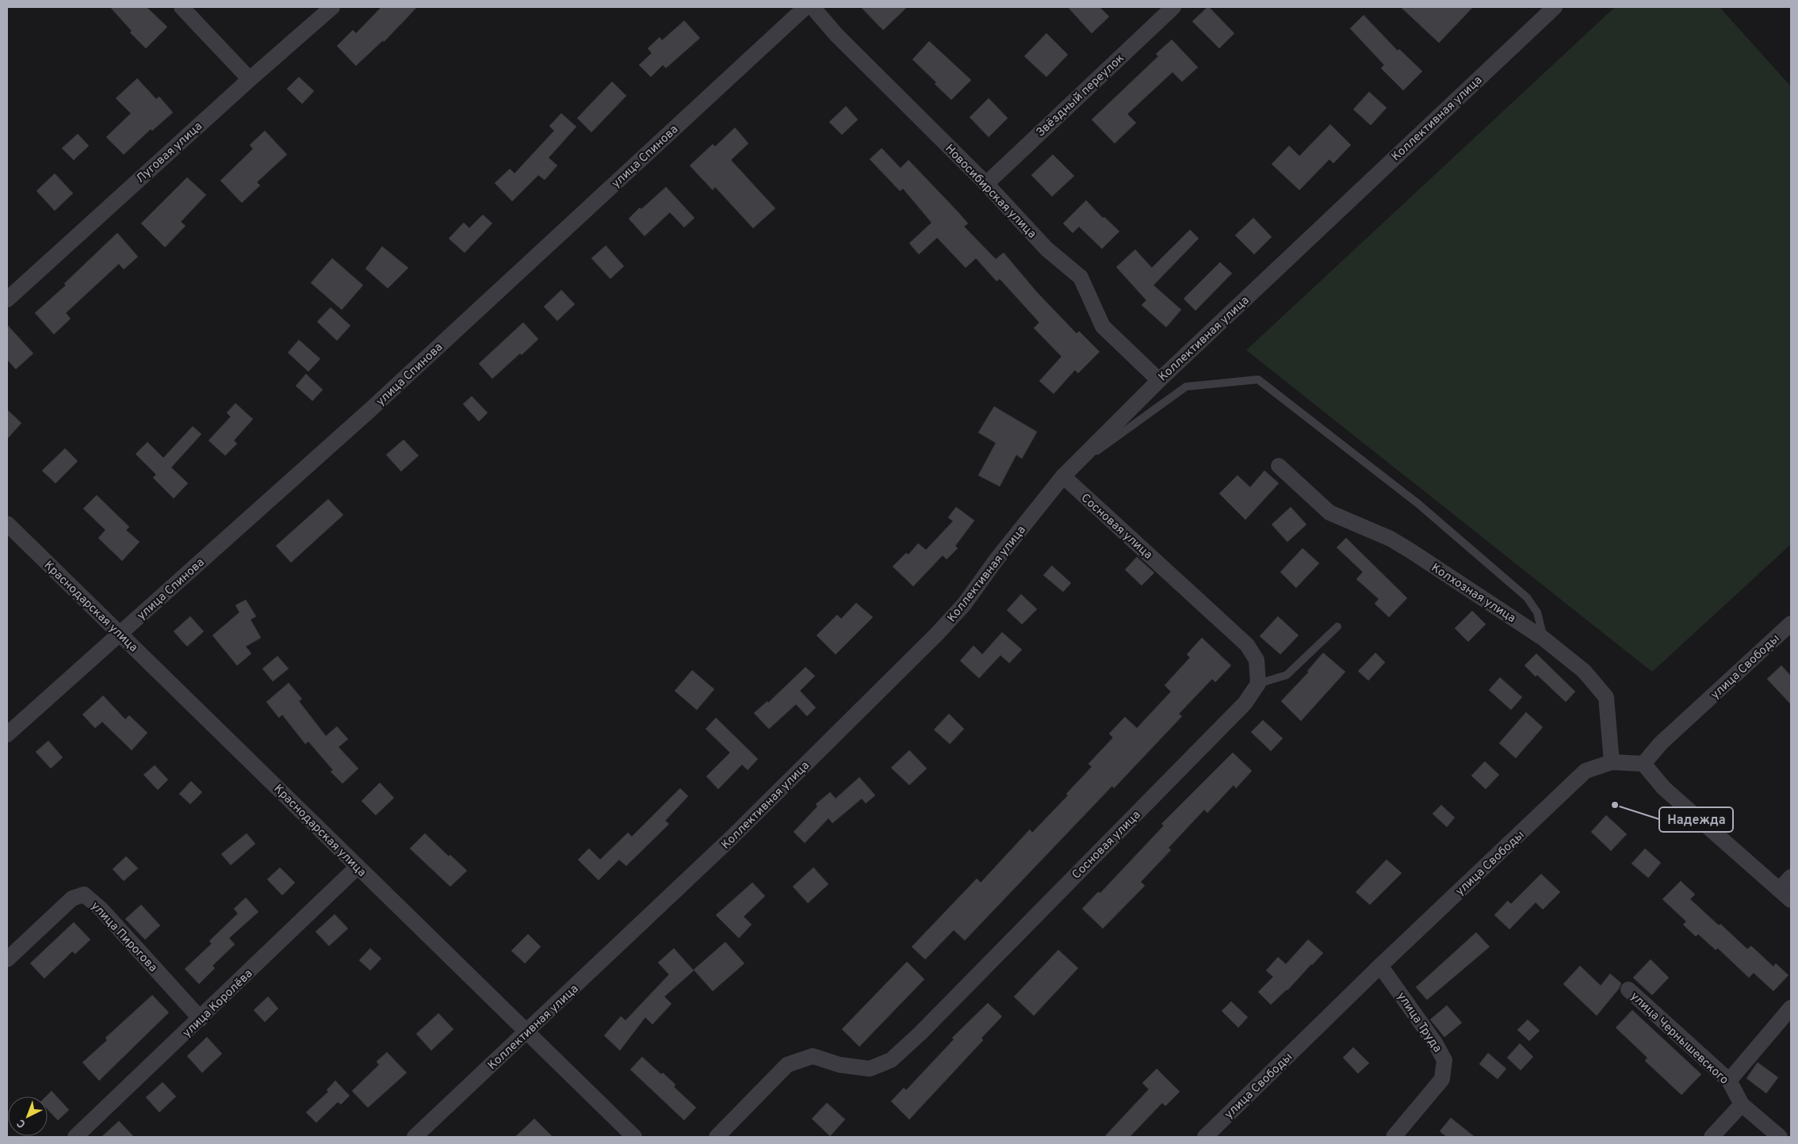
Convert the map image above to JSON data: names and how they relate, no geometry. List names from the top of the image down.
{
  "streets": {
    "street": [
      "Звёздный переулок",
      "Коллективная улица",
      "Луговая улица",
      "улица Спинова",
      "Новосибирская улица",
      "Сосновая улица",
      "Колхозная улица",
      "Краснодарская улица",
      "улица Свободы",
      "улица Пирогова",
      "улица Королёва",
      "улица Труда",
      "улица Чернышевского"
    ]
  },
  "crossings": [
    ["Звёздный переулок", "Новосибирская улица"],
    ["Коллективная улица", "Новосибирская улица"],
    ["Коллективная улица", "Сосновая улица"],
    ["Коллективная улица", "Краснодарская улица"],
    ["улица Спинова", "Краснодарская улица"],
    ["Колхозная улица", "улица Свободы"],
    ["Краснодарская улица", "улица Королёва"],
    ["улица Свободы", "улица Труда"],
    ["улица Пирогова", "улица Королёва"]
  ],
  "places": ["Надежда"],
  "north": "bottom left"
}
